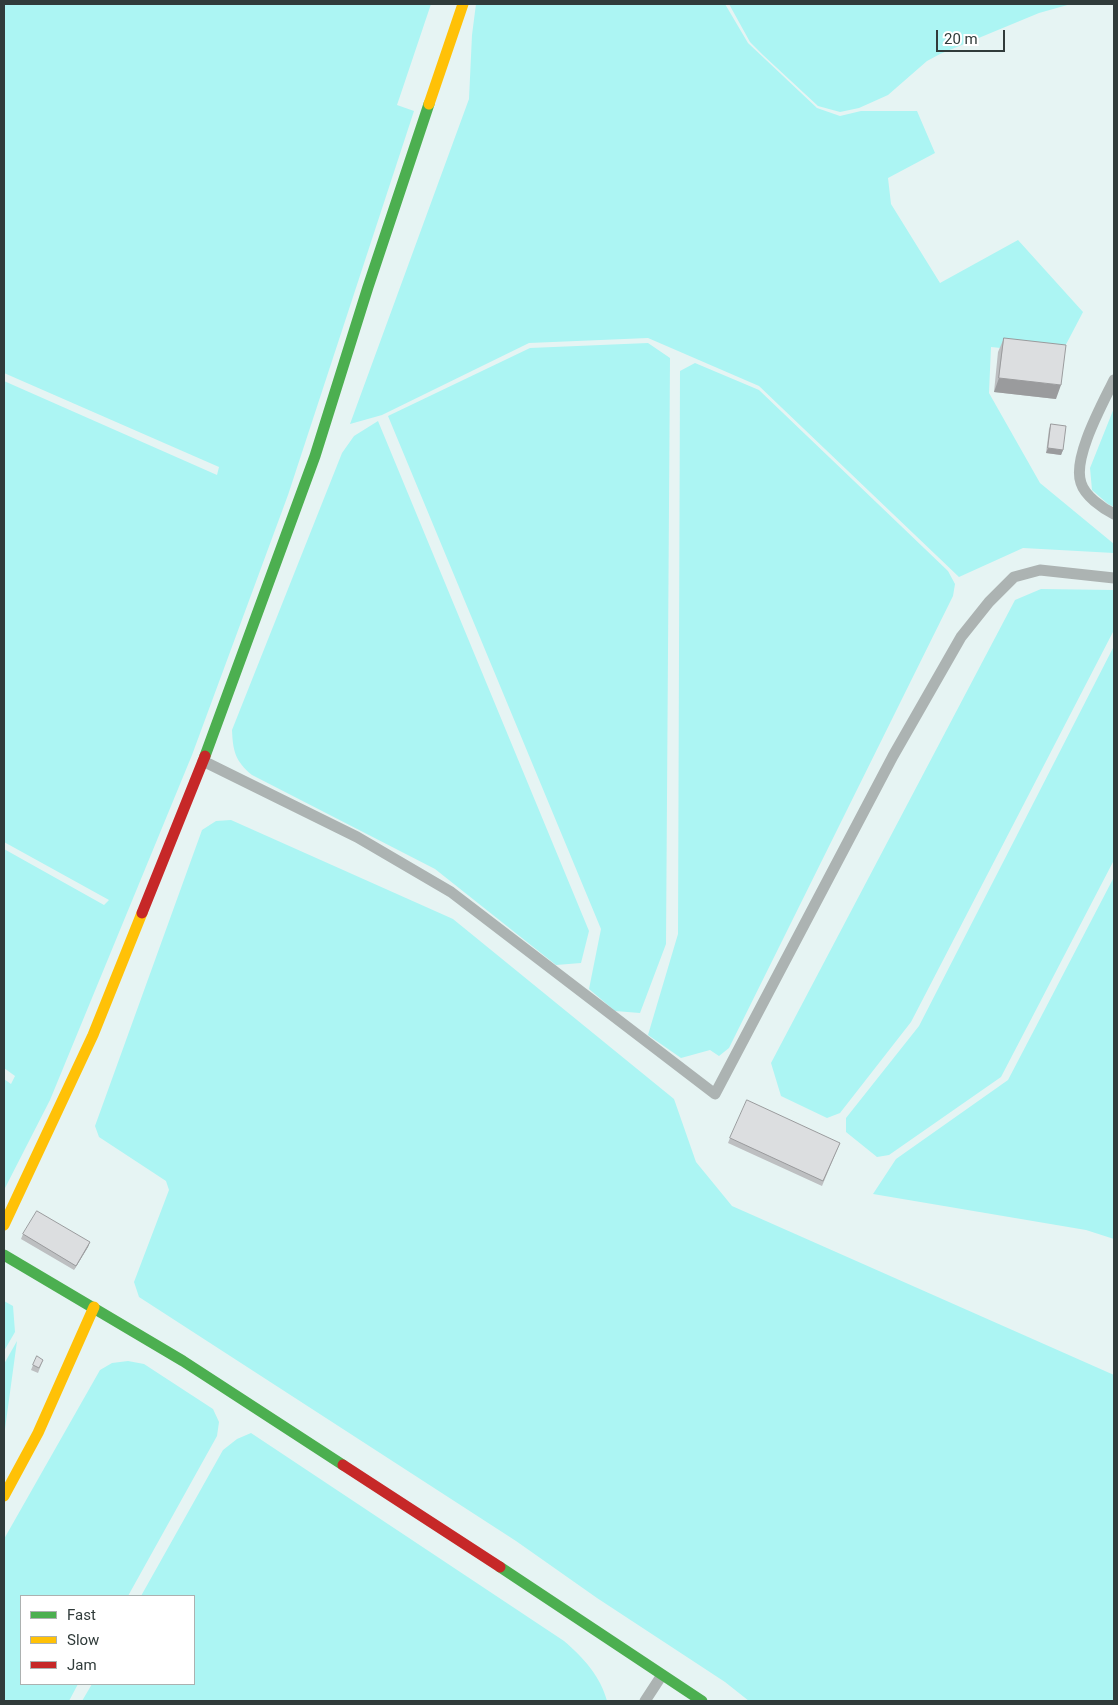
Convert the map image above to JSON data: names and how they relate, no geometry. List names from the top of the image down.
{
  "legend": ["Fast", "Slow", "Jam"],
  "scale_bar": "20 m"
}
